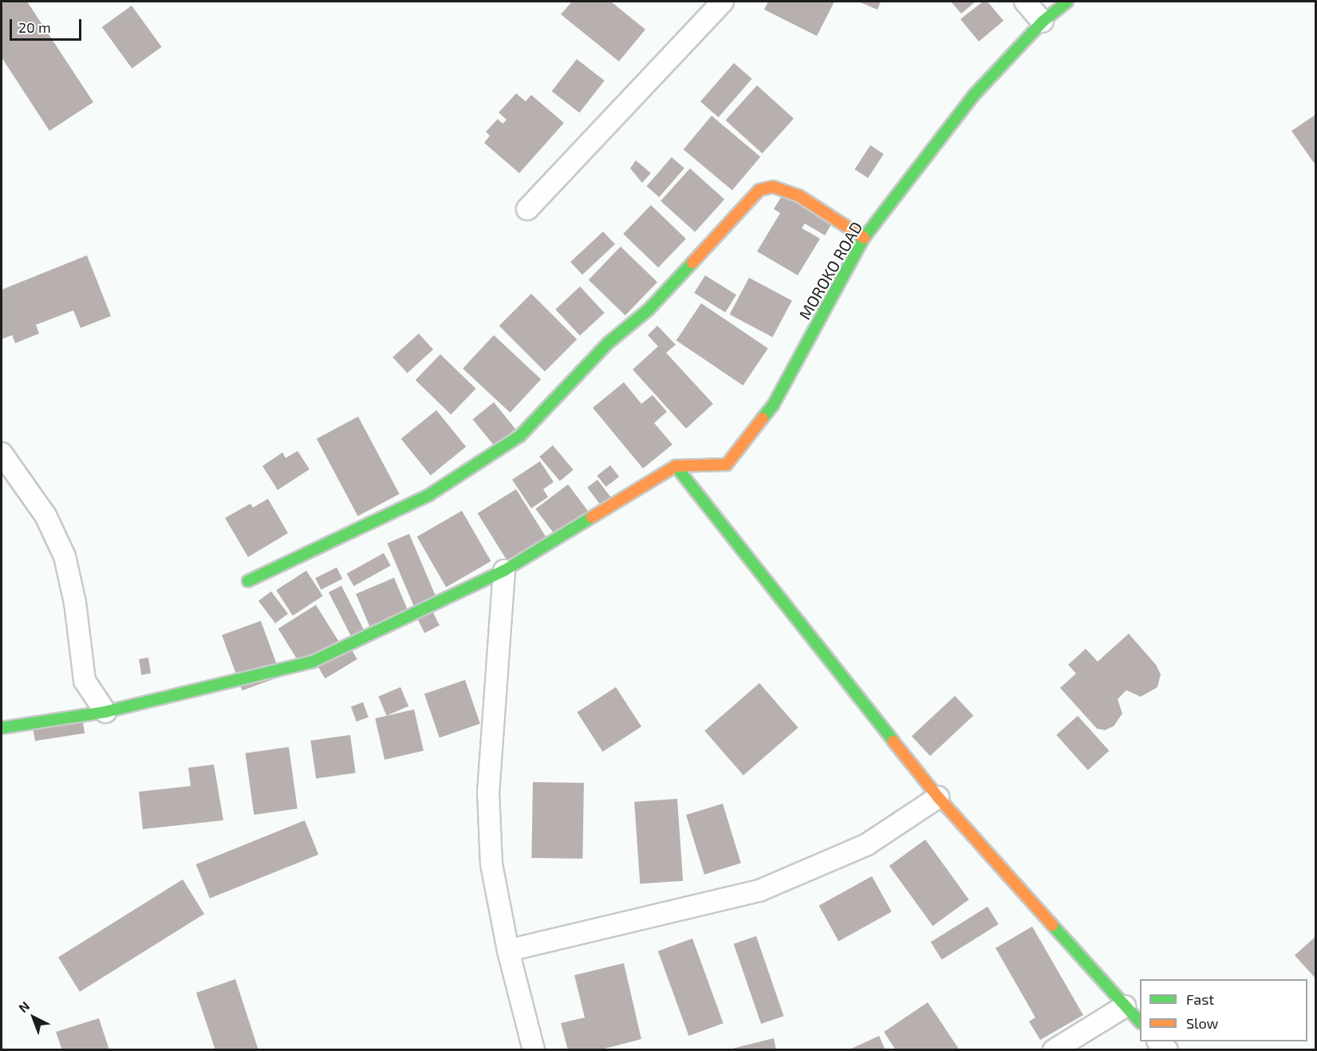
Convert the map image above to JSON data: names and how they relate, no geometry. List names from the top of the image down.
{
  "streets": {
    "street": ["MOROKO ROAD"]
  },
  "legend": ["Fast", "Slow"],
  "scale_bar": "20 m",
  "north": "top left"
}
